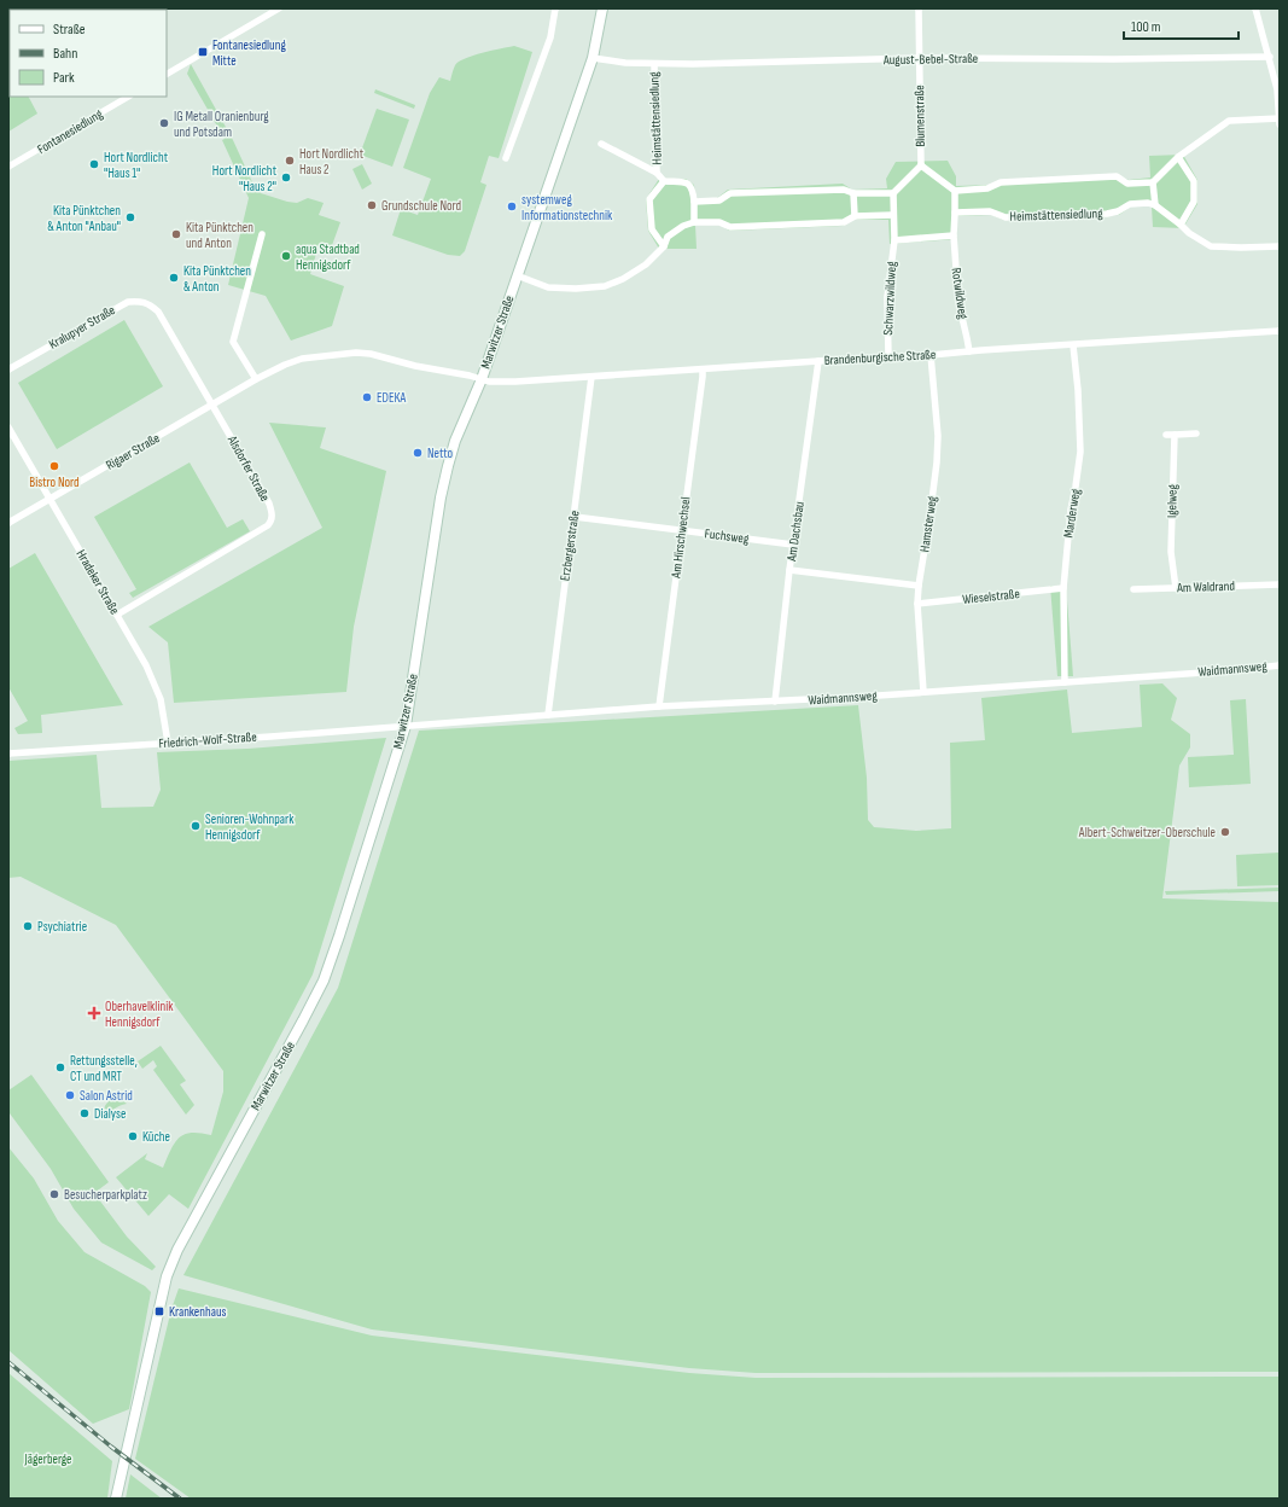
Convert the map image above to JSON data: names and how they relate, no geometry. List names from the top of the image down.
{
  "streets": {
    "main road": ["Marwitzer Straße"],
    "street": [
      "August-Bebel-Straße",
      "Blumenstraße",
      "Heimstättensiedlung",
      "Fontanesiedlung",
      "Rotwildweg",
      "Schwarzwildweg",
      "Kralupyer Straße",
      "Brandenburgische Straße",
      "Rigaer Straße",
      "Alsdorfer Straße",
      "Igelweg",
      "Marderweg",
      "Hamsterweg",
      "Am Dachsbau",
      "Fuchsweg",
      "Am Hirschwechsel",
      "Erzbergerstraße",
      "Hradeker Straße",
      "Am Waldrand",
      "Wieselstraße",
      "Waidmannsweg",
      "Friedrich-Wolf-Straße"
    ]
  },
  "crossings": [
    ["August-Bebel-Straße", "Blumenstraße"],
    ["August-Bebel-Straße", "Heimstättensiedlung"],
    ["August-Bebel-Straße", "Marwitzer Straße"],
    ["Rotwildweg", "Brandenburgische Straße"],
    ["Schwarzwildweg", "Brandenburgische Straße"],
    ["Kralupyer Straße", "Alsdorfer Straße"],
    ["Marwitzer Straße", "Brandenburgische Straße"],
    ["Marwitzer Straße", "Rigaer Straße"],
    ["Marwitzer Straße", "Waidmannsweg"],
    ["Marwitzer Straße", "Friedrich-Wolf-Straße"],
    ["Brandenburgische Straße", "Rigaer Straße"],
    ["Brandenburgische Straße", "Marderweg"],
    ["Brandenburgische Straße", "Hamsterweg"],
    ["Brandenburgische Straße", "Am Dachsbau"],
    ["Brandenburgische Straße", "Am Hirschwechsel"],
    ["Brandenburgische Straße", "Erzbergerstraße"],
    ["Rigaer Straße", "Alsdorfer Straße"],
    ["Rigaer Straße", "Hradeker Straße"],
    ["Alsdorfer Straße", "Hradeker Straße"],
    ["Igelweg", "Am Waldrand"],
    ["Marderweg", "Wieselstraße"],
    ["Marderweg", "Waidmannsweg"],
    ["Hamsterweg", "Wieselstraße"],
    ["Hamsterweg", "Waidmannsweg"],
    ["Am Dachsbau", "Fuchsweg"],
    ["Am Dachsbau", "Waidmannsweg"],
    ["Fuchsweg", "Am Hirschwechsel"],
    ["Fuchsweg", "Erzbergerstraße"],
    ["Am Hirschwechsel", "Waidmannsweg"],
    ["Erzbergerstraße", "Waidmannsweg"],
    ["Hradeker Straße", "Friedrich-Wolf-Straße"],
    ["Waidmannsweg", "Friedrich-Wolf-Straße"]
  ],
  "parks": ["Jägerberge"],
  "places": {
    "transit": ["Fontanesiedlung Mitte", "Krankenhaus"],
    "other": [
      "IG Metall Oranienburg und Potsdam",
      "Hort Nordlicht Haus 2",
      "Hort Nordlicht \"Haus 1\"",
      "Hort Nordlicht \"Haus 2\"",
      "Grundschule Nord",
      "systemweg Informationstechnik",
      "Kita Pünktchen & Anton \"Anbau\"",
      "Kita Pünktchen und Anton",
      "aqua Stadtbad Hennigsdorf",
      "Kita Pünktchen & Anton",
      "EDEKA",
      "Netto",
      "Bistro Nord",
      "Senioren-Wohnpark Hennigsdorf",
      "Albert-Schweitzer-Oberschule",
      "Psychiatrie",
      "Rettungsstelle, CT und MRT",
      "Salon Astrid",
      "Dialyse",
      "Küche",
      "Besucherparkplatz"
    ],
    "health": ["Oberhavelklinik Hennigsdorf"]
  },
  "legend": ["Straße", "Bahn", "Park"],
  "scale_bar": "100 m"
}
